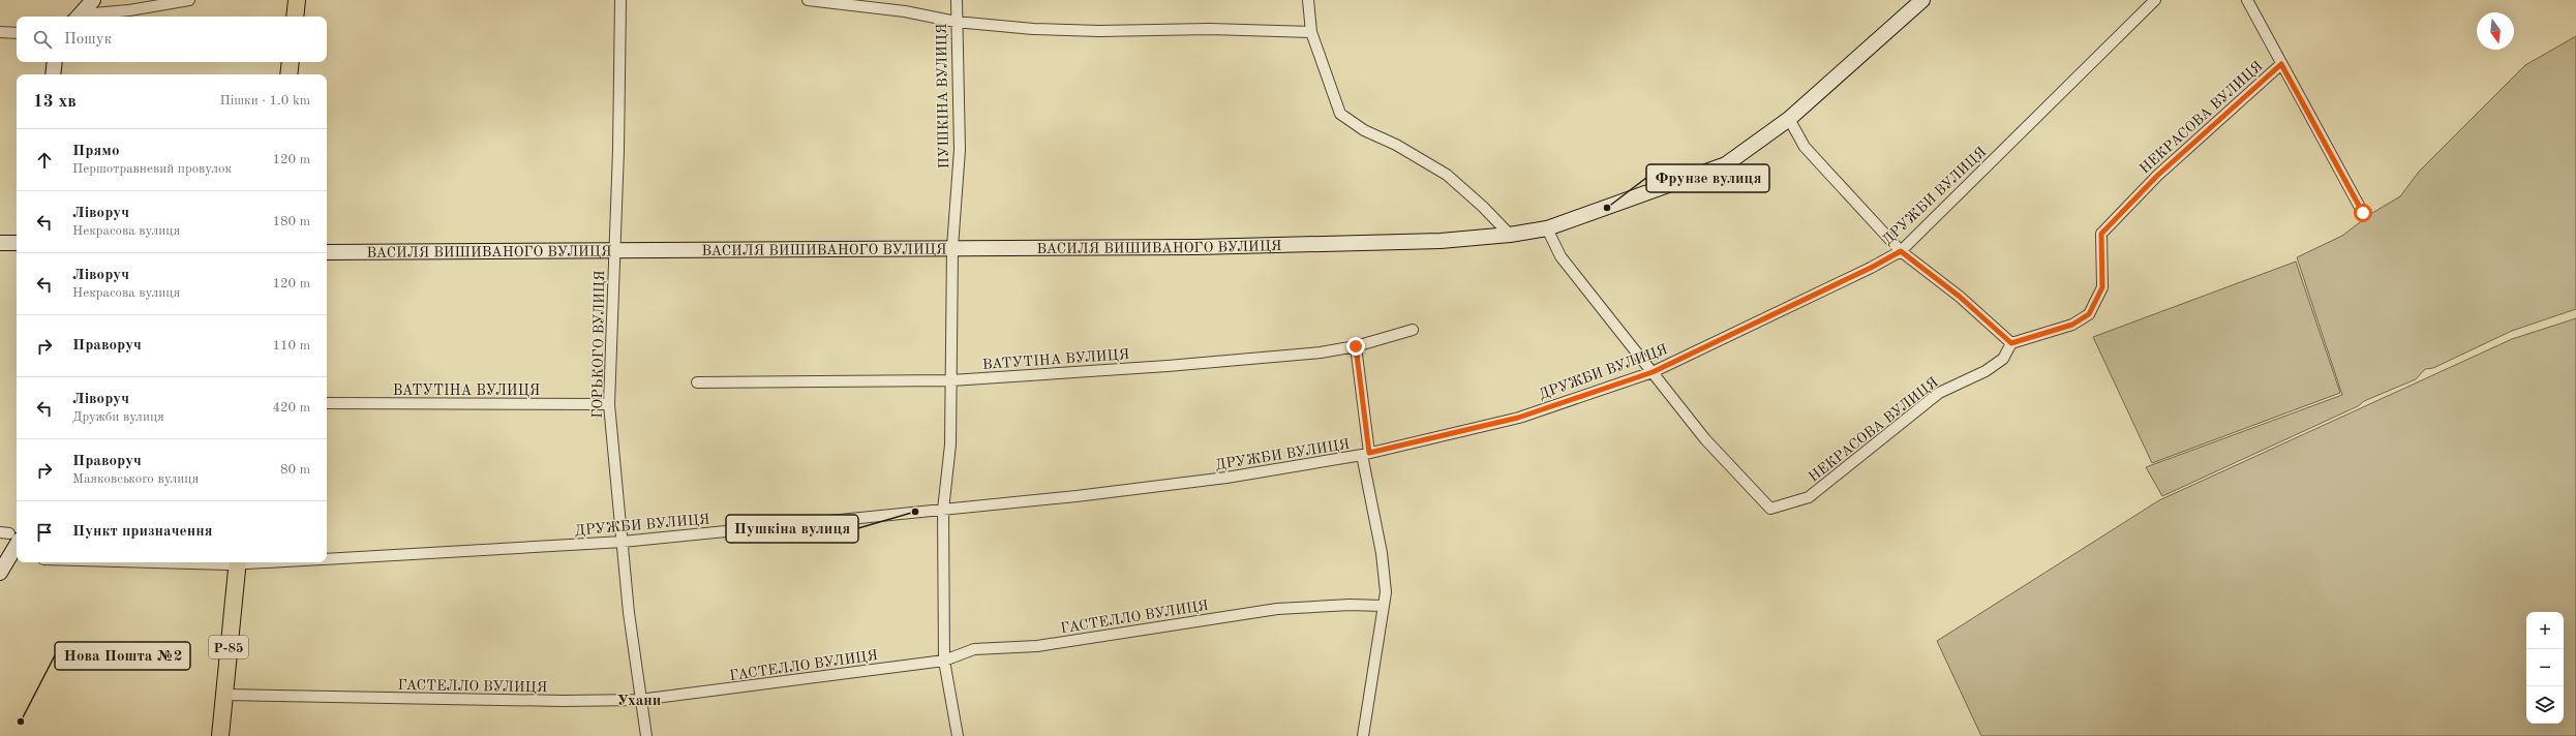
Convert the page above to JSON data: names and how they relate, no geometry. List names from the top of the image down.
{
  "streets": {
    "main road": ["Р-85"],
    "street": [
      "ПУШКІНА ВУЛИЦЯ",
      "НЕКРАСОВА ВУЛИЦЯ",
      "ДРУЖБИ ВУЛИЦЯ",
      "ВАСИЛЯ ВИШИВАНОГО ВУЛИЦЯ",
      "ГОРЬКОГО ВУЛИЦЯ",
      "ВАТУТІНА ВУЛИЦЯ",
      "ГАСТЕЛЛО ВУЛИЦЯ"
    ]
  },
  "crossings": [
    ["ПУШКІНА ВУЛИЦЯ", "ДРУЖБИ ВУЛИЦЯ"],
    ["ПУШКІНА ВУЛИЦЯ", "ВАСИЛЯ ВИШИВАНОГО ВУЛИЦЯ"],
    ["ПУШКІНА ВУЛИЦЯ", "ВАТУТІНА ВУЛИЦЯ"],
    ["ПУШКІНА ВУЛИЦЯ", "ГАСТЕЛЛО ВУЛИЦЯ"],
    ["НЕКРАСОВА ВУЛИЦЯ", "ДРУЖБИ ВУЛИЦЯ"],
    ["ДРУЖБИ ВУЛИЦЯ", "ГОРЬКОГО ВУЛИЦЯ"],
    ["ВАСИЛЯ ВИШИВАНОГО ВУЛИЦЯ", "ГОРЬКОГО ВУЛИЦЯ"],
    ["ГОРЬКОГО ВУЛИЦЯ", "ВАТУТІНА ВУЛИЦЯ"],
    ["ГОРЬКОГО ВУЛИЦЯ", "ГАСТЕЛЛО ВУЛИЦЯ"],
    ["ГАСТЕЛЛО ВУЛИЦЯ", "Р-85"]
  ],
  "districts": ["Ухани"],
  "places": ["Фрунзе вулиця", "Пушкіна вулиця", "Нова Пошта №2"],
  "north": "bottom",
  "page": {
    "search": "Пошук",
    "heading": ["13 хв", "Пішки · 1.0 km"],
    "list": [
      ["Прямо", "Першотравневий провулок", "120 m"],
      ["Ліворуч", "Некрасова вулиця", "180 m"],
      ["Ліворуч", "Некрасова вулиця", "120 m"],
      ["Праворуч", "110 m"],
      ["Ліворуч", "Дружби вулиця", "420 m"],
      ["Праворуч", "Маяковського вулиця", "80 m"],
      "Пункт призначення"
    ],
    "map_buttons": ["+", "−"]
  }
}
